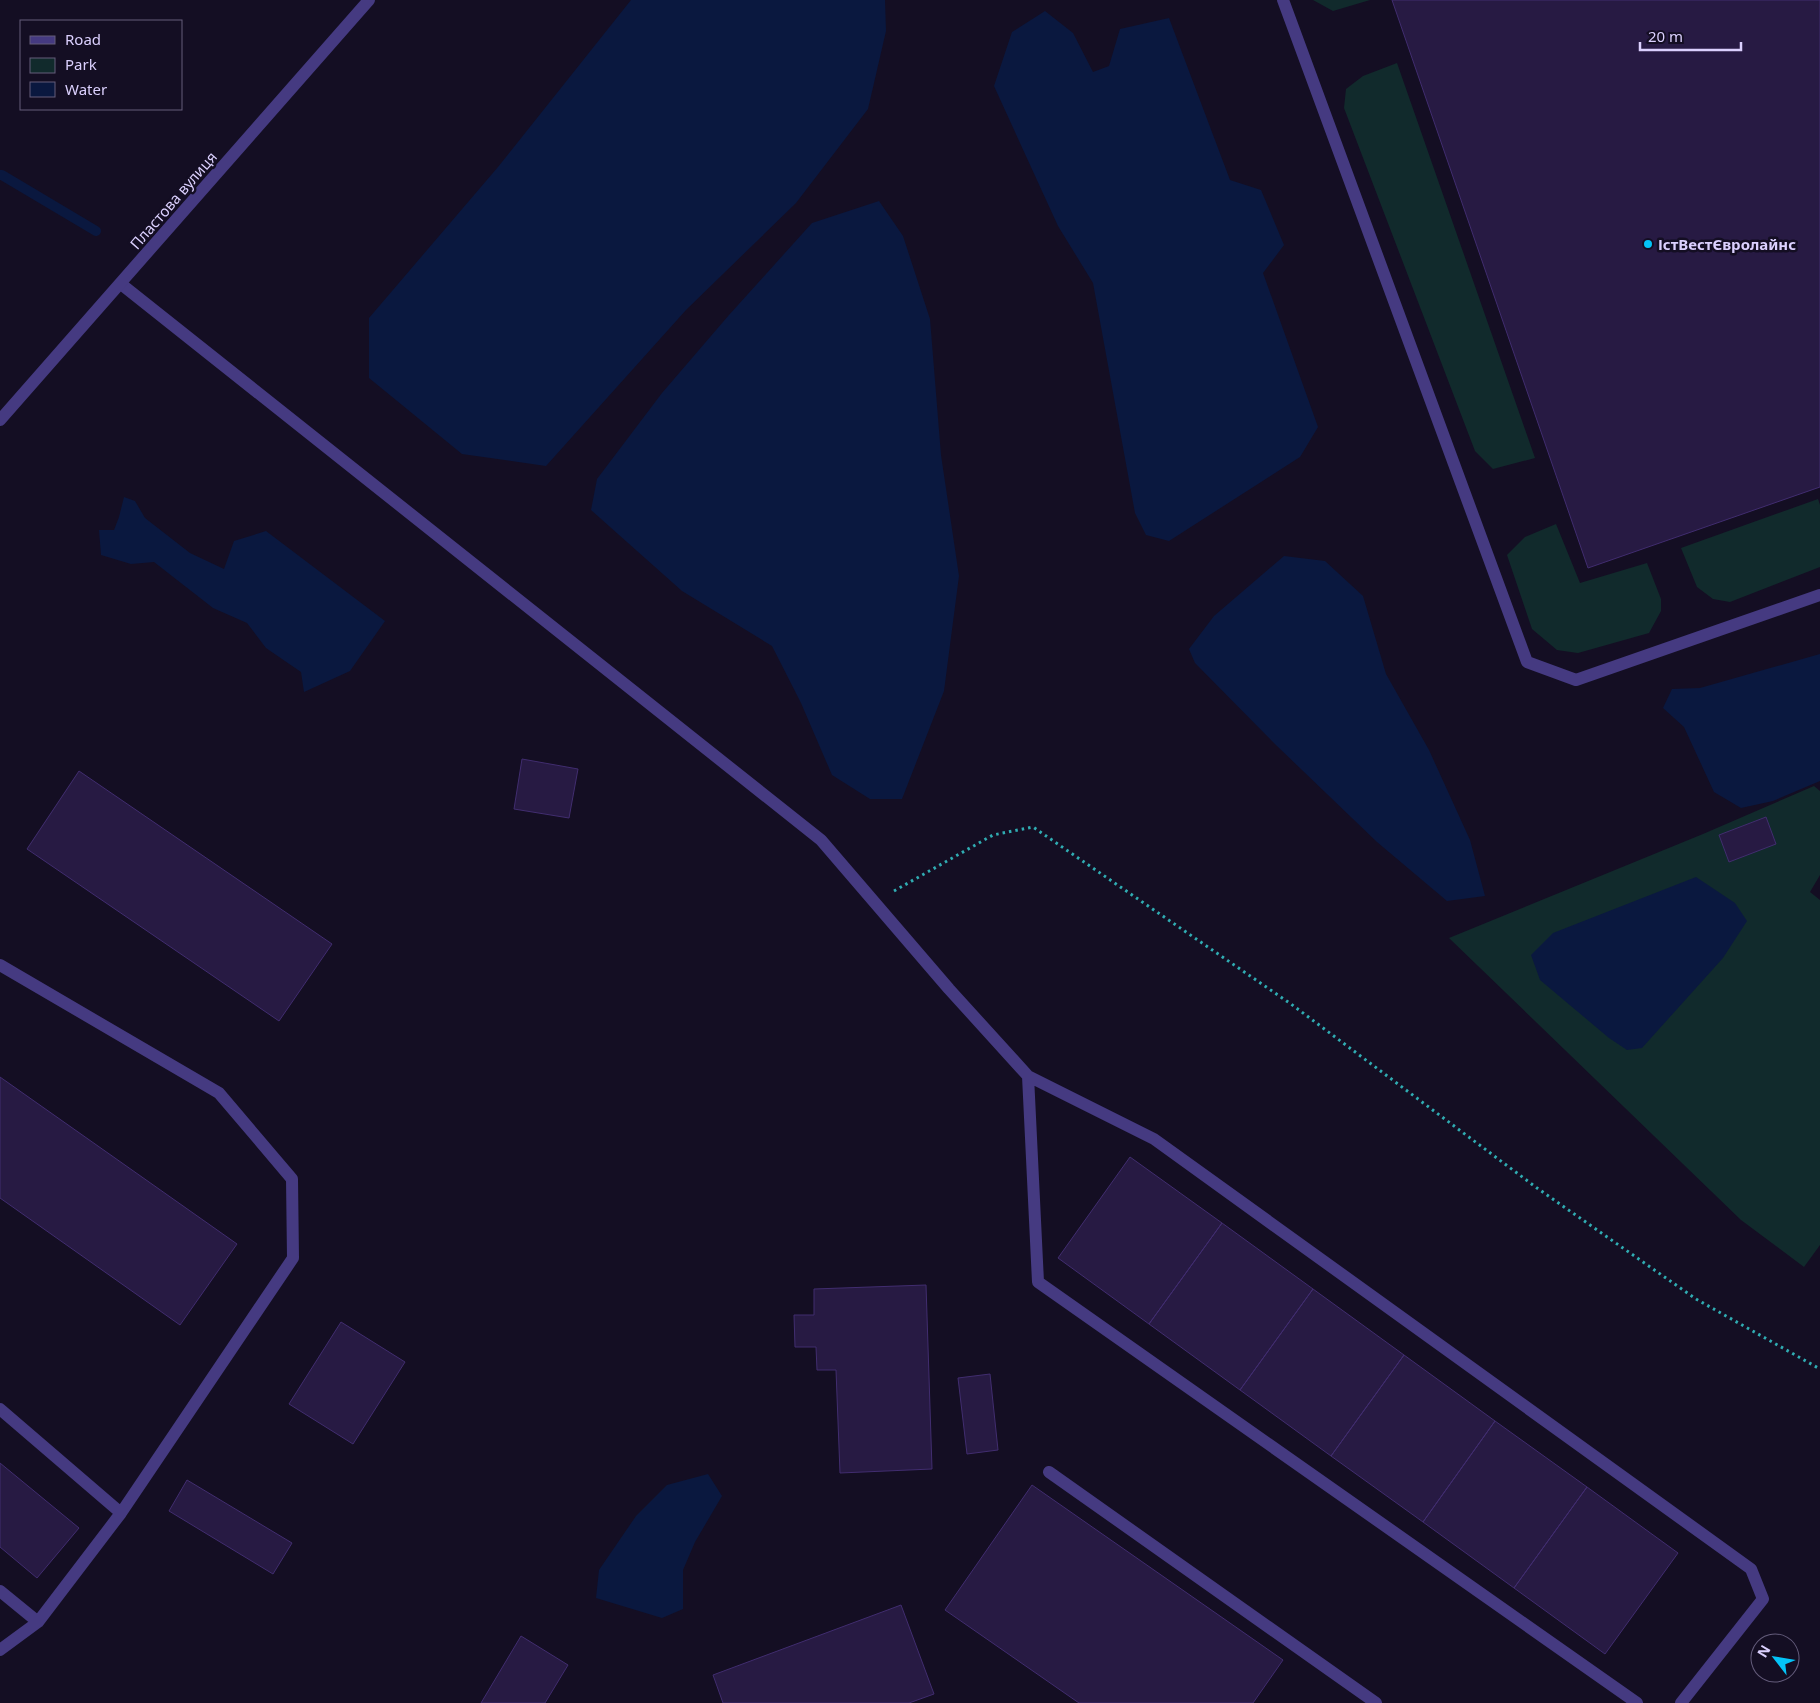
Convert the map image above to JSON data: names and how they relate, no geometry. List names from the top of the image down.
{
  "streets": {
    "street": ["Пластова вулиця"]
  },
  "places": ["ІстВестЄвролайнс"],
  "legend": ["Road", "Park", "Water"],
  "scale_bar": "20 m",
  "north": "top left"
}
